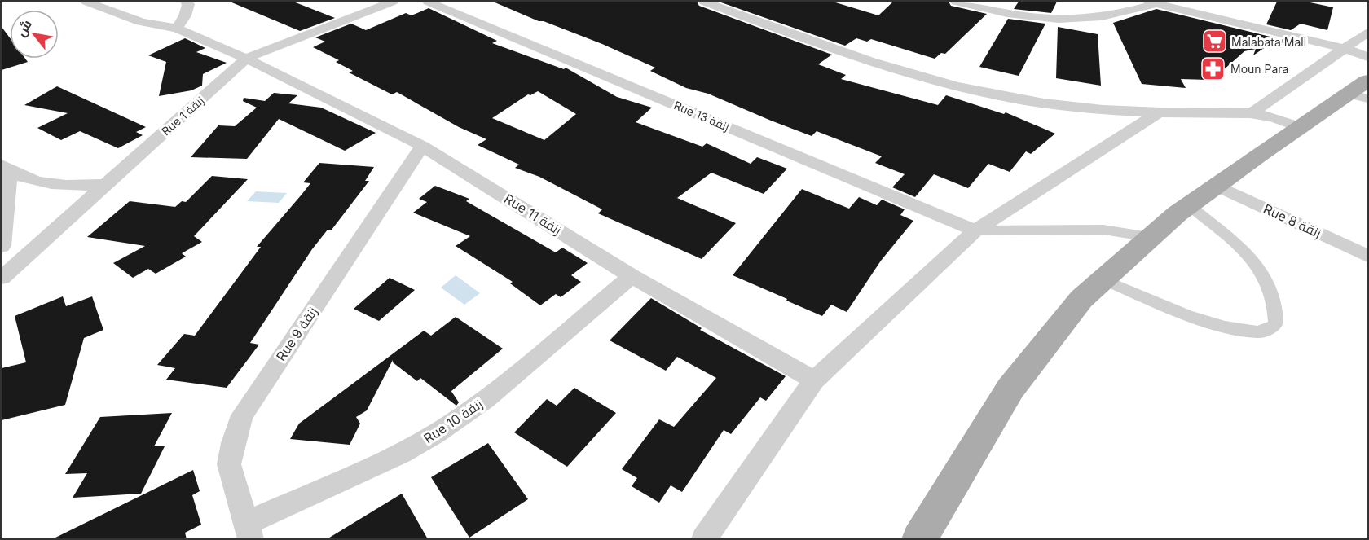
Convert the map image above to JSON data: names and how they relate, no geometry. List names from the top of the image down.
{
  "streets": {
    "street": [
      "Rue 1 زنقة",
      "Rue 13 زنقة",
      "Rue 11 زنقة",
      "Rue 8 زنقة",
      "Rue 9 زنقة",
      "Rue 10 زنقة"
    ]
  },
  "crossings": [
    ["Rue 1 زنقة", "Rue 11 زنقة"],
    ["Rue 11 زنقة", "Rue 9 زنقة"],
    ["Rue 11 زنقة", "Rue 10 زنقة"],
    ["Rue 9 زنقة", "Rue 10 زنقة"]
  ],
  "places": {
    "supermarket": ["Malabata Mall"],
    "pharmacy": ["Moun Para"]
  },
  "north": "top left"
}
